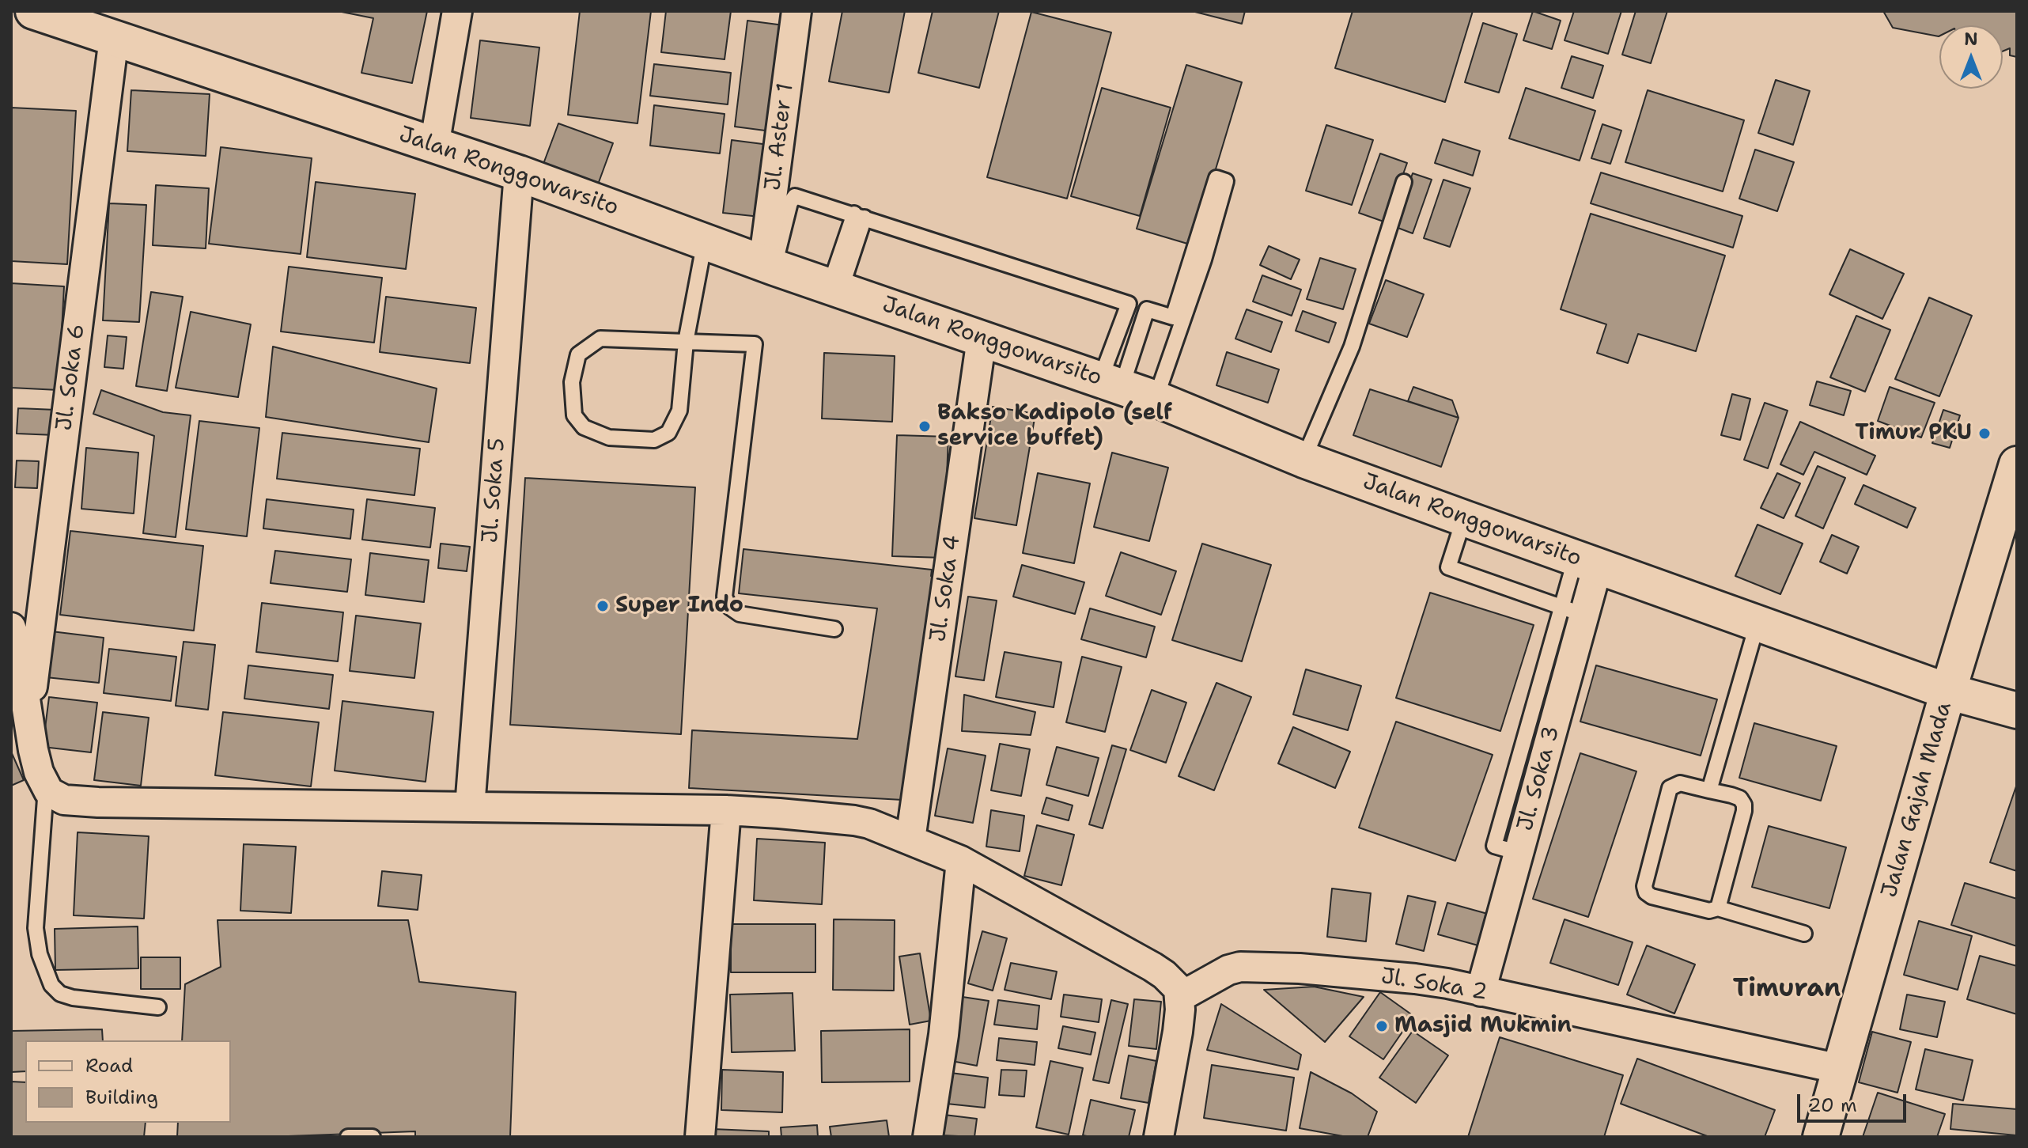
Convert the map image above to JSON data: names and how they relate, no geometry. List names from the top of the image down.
{
  "streets": {
    "main road": ["Jalan Ronggowarsito", "Jalan Gajah Mada"],
    "street": [
      "Jl. Aster 1",
      "Jl. Soka 6",
      "Jl. Soka 5",
      "Jl. Soka 4",
      "Jl. Soka 3",
      "Jl. Soka 2"
    ]
  },
  "crossings": [
    ["Jl. Aster 1", "Jalan Ronggowarsito"],
    ["Jalan Ronggowarsito", "Jl. Soka 6"],
    ["Jalan Ronggowarsito", "Jl. Soka 5"],
    ["Jalan Ronggowarsito", "Jl. Soka 4"],
    ["Jalan Ronggowarsito", "Jl. Soka 3"],
    ["Jalan Ronggowarsito", "Jalan Gajah Mada"],
    ["Jl. Soka 3", "Jl. Soka 2"],
    ["Jalan Gajah Mada", "Jl. Soka 2"]
  ],
  "districts": ["Timuran"],
  "places": [
    "Bakso Kadipolo (self service buffet)",
    "Timur PKU",
    "Super Indo",
    "Masjid Mukmin"
  ],
  "legend": ["Road", "Building"],
  "scale_bar": "20 m",
  "north": "top"
}
